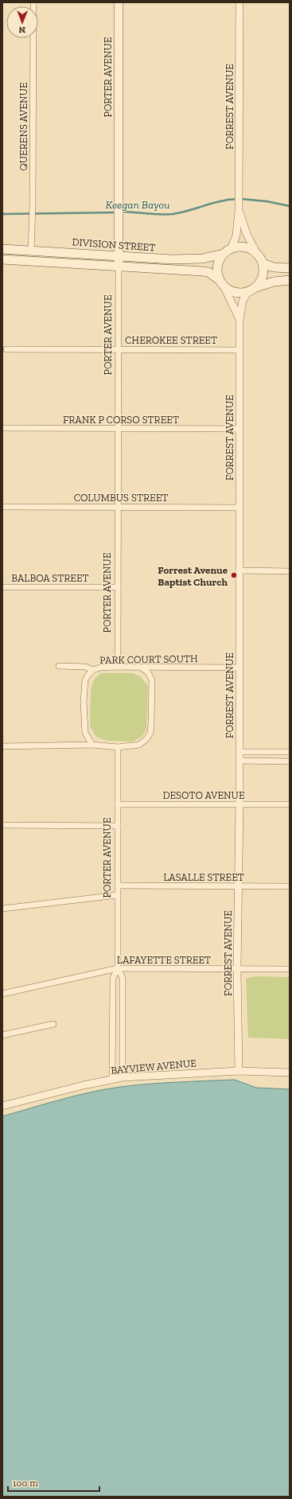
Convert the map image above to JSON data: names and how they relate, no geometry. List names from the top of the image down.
{
  "streets": {
    "main road": ["PORTER AVENUE", "DIVISION STREET"],
    "street": [
      "FORREST AVENUE",
      "QUERENS AVENUE",
      "CHEROKEE STREET",
      "FRANK P CORSO STREET",
      "COLUMBUS STREET",
      "BALBOA STREET",
      "PARK COURT SOUTH",
      "DESOTO AVENUE",
      "LASALLE STREET",
      "LAFAYETTE STREET",
      "BAYVIEW AVENUE"
    ]
  },
  "crossings": [
    ["PORTER AVENUE", "DIVISION STREET"],
    ["PORTER AVENUE", "CHEROKEE STREET"],
    ["PORTER AVENUE", "FRANK P CORSO STREET"],
    ["PORTER AVENUE", "COLUMBUS STREET"],
    ["PORTER AVENUE", "BALBOA STREET"],
    ["PORTER AVENUE", "PARK COURT SOUTH"],
    ["PORTER AVENUE", "DESOTO AVENUE"],
    ["PORTER AVENUE", "LASALLE STREET"],
    ["PORTER AVENUE", "LAFAYETTE STREET"],
    ["PORTER AVENUE", "BAYVIEW AVENUE"],
    ["FORREST AVENUE", "DIVISION STREET"],
    ["FORREST AVENUE", "CHEROKEE STREET"],
    ["FORREST AVENUE", "FRANK P CORSO STREET"],
    ["FORREST AVENUE", "COLUMBUS STREET"],
    ["FORREST AVENUE", "PARK COURT SOUTH"],
    ["FORREST AVENUE", "DESOTO AVENUE"],
    ["FORREST AVENUE", "LASALLE STREET"],
    ["FORREST AVENUE", "LAFAYETTE STREET"],
    ["FORREST AVENUE", "BAYVIEW AVENUE"],
    ["QUERENS AVENUE", "DIVISION STREET"]
  ],
  "water": ["Keegan Bayou"],
  "places": ["Forrest Avenue Baptist Church"],
  "scale_bar": "100 m",
  "north": "bottom"
}
